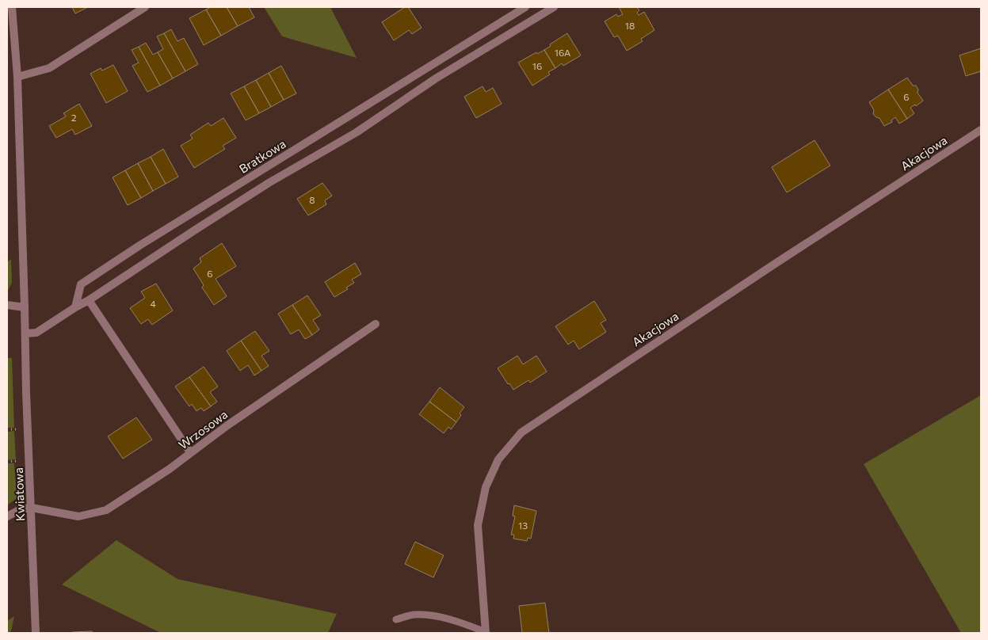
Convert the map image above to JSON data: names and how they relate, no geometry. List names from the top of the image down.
{
  "streets": {
    "street": [
      "Akacjowa",
      "Bratkowa",
      "Wrzosowa",
      "Kwiatowa"
    ]
  },
  "crossings": [
    ["Wrzosowa", "Kwiatowa"]
  ],
  "house_numbers": [
    "18",
    "16A",
    "16",
    "6",
    "2",
    "8",
    "6",
    "4",
    "13"
  ]
}
